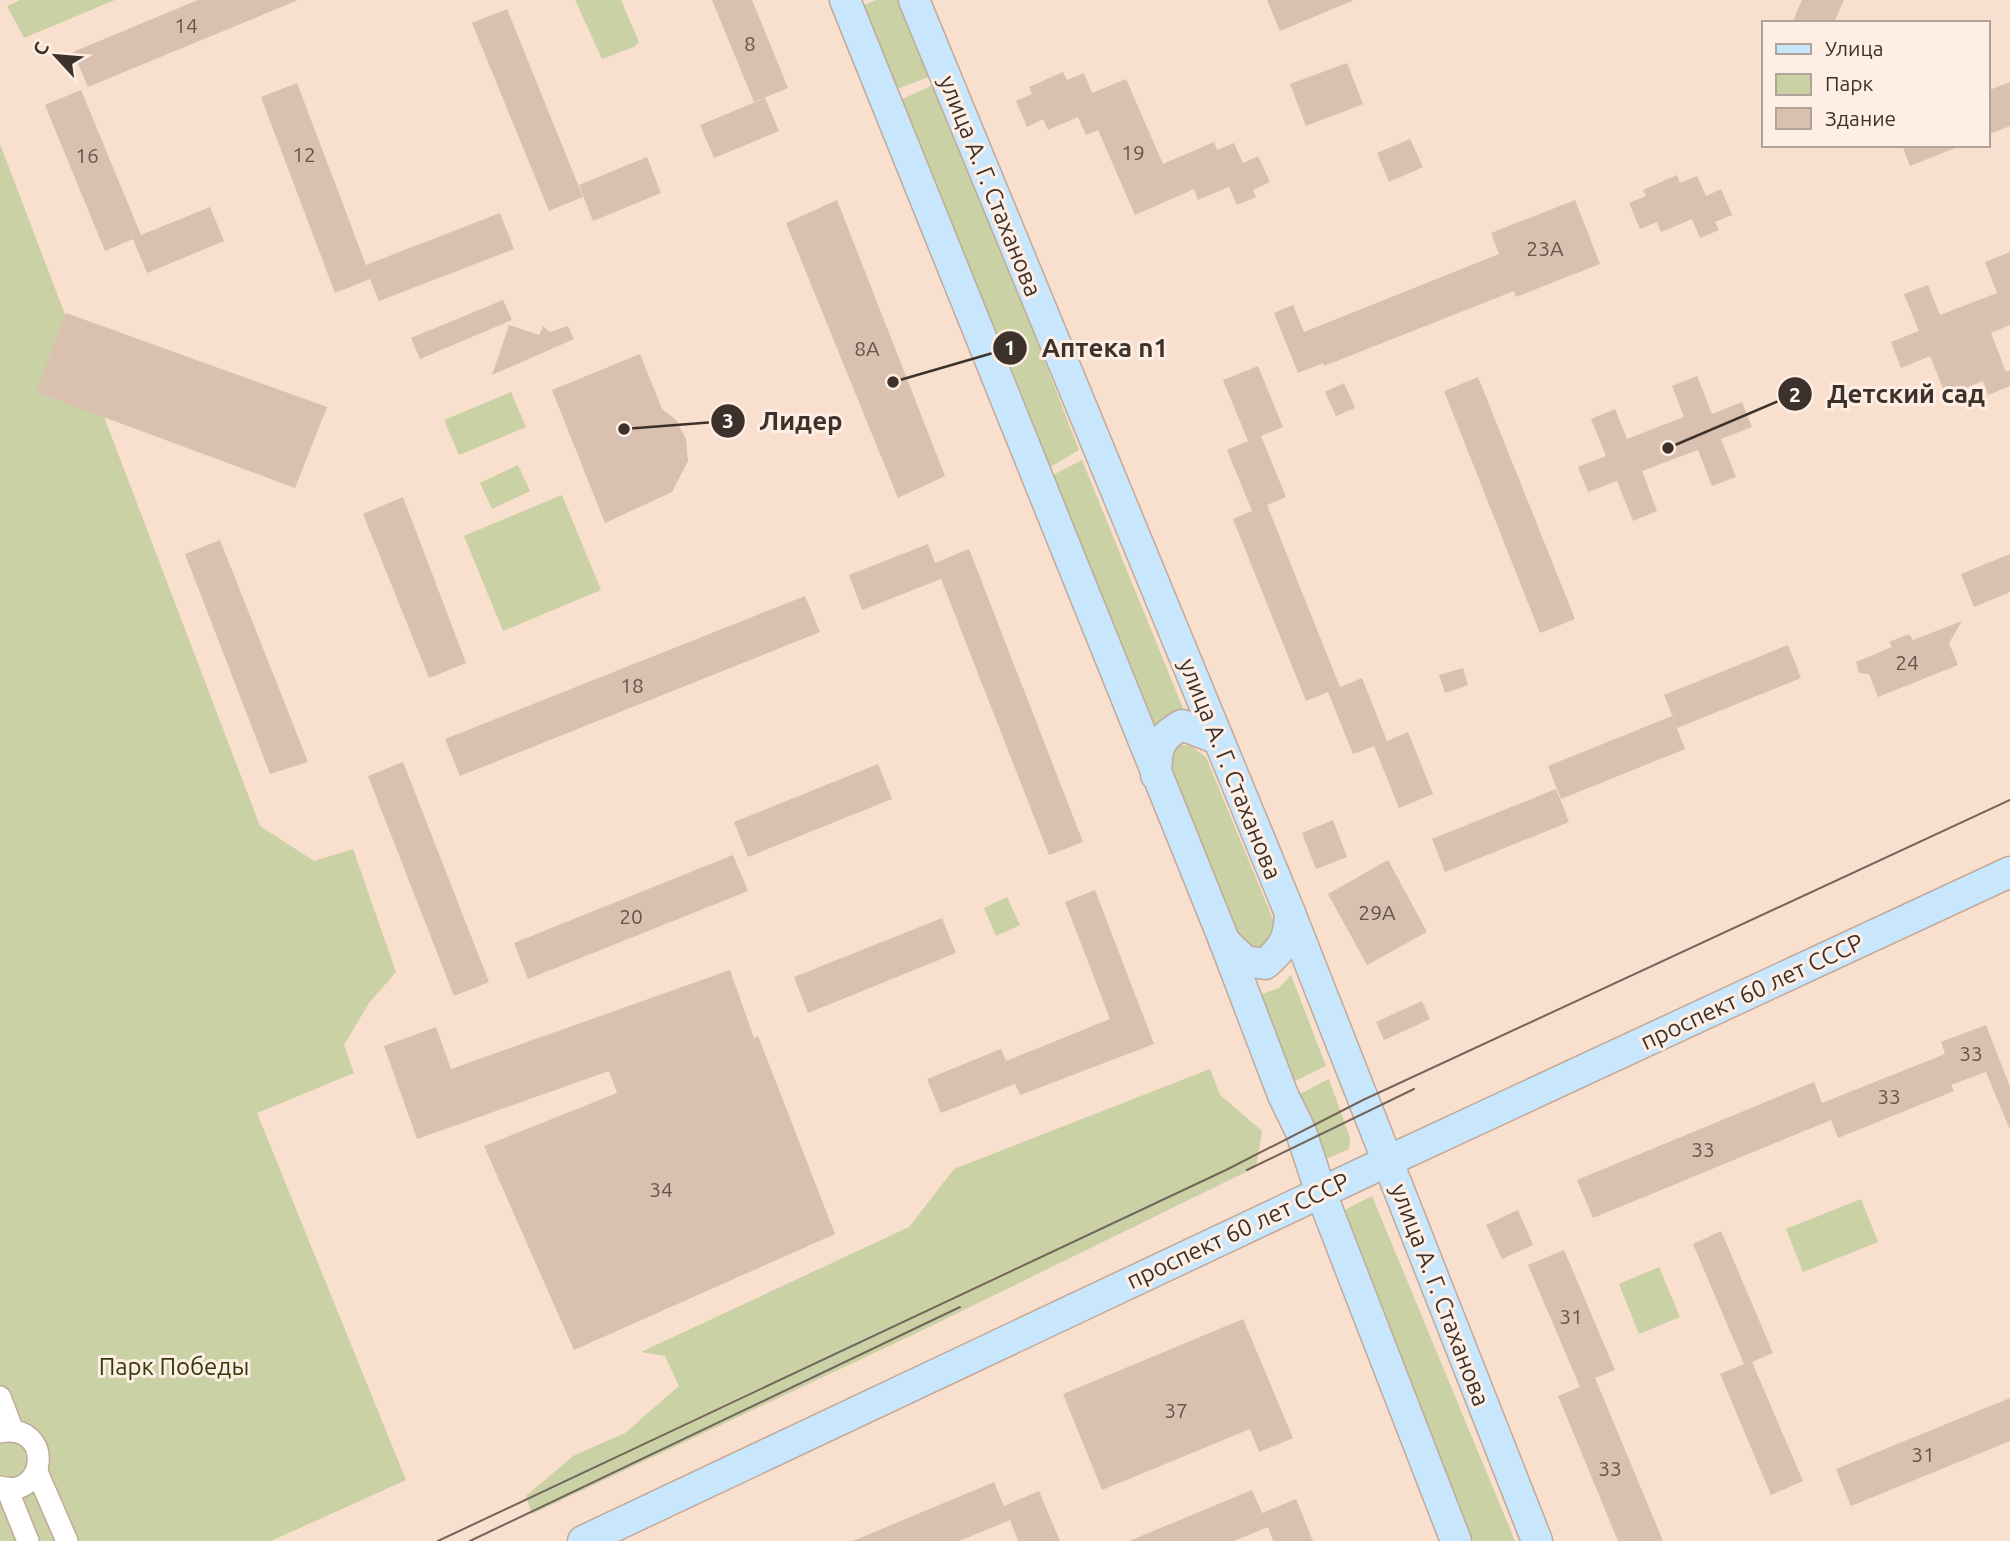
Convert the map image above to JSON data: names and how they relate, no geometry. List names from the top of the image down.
{
  "streets": {
    "main road": ["улица А. Г. Стаханова", "проспект 60 лет СССР"]
  },
  "crossings": [
    ["улица А. Г. Стаханова", "проспект 60 лет СССР"]
  ],
  "parks": ["Парк Победы"],
  "places": ["Аптека n1", "Лидер", "Детский сад"],
  "house_numbers": [
    "14",
    "8",
    "19",
    "12",
    "16",
    "23А",
    "8А",
    "24",
    "18",
    "29А",
    "20",
    "33",
    "33",
    "33",
    "34",
    "31",
    "37",
    "31",
    "33"
  ],
  "legend": ["Улица", "Парк", "Здание"],
  "north": "top left"
}
